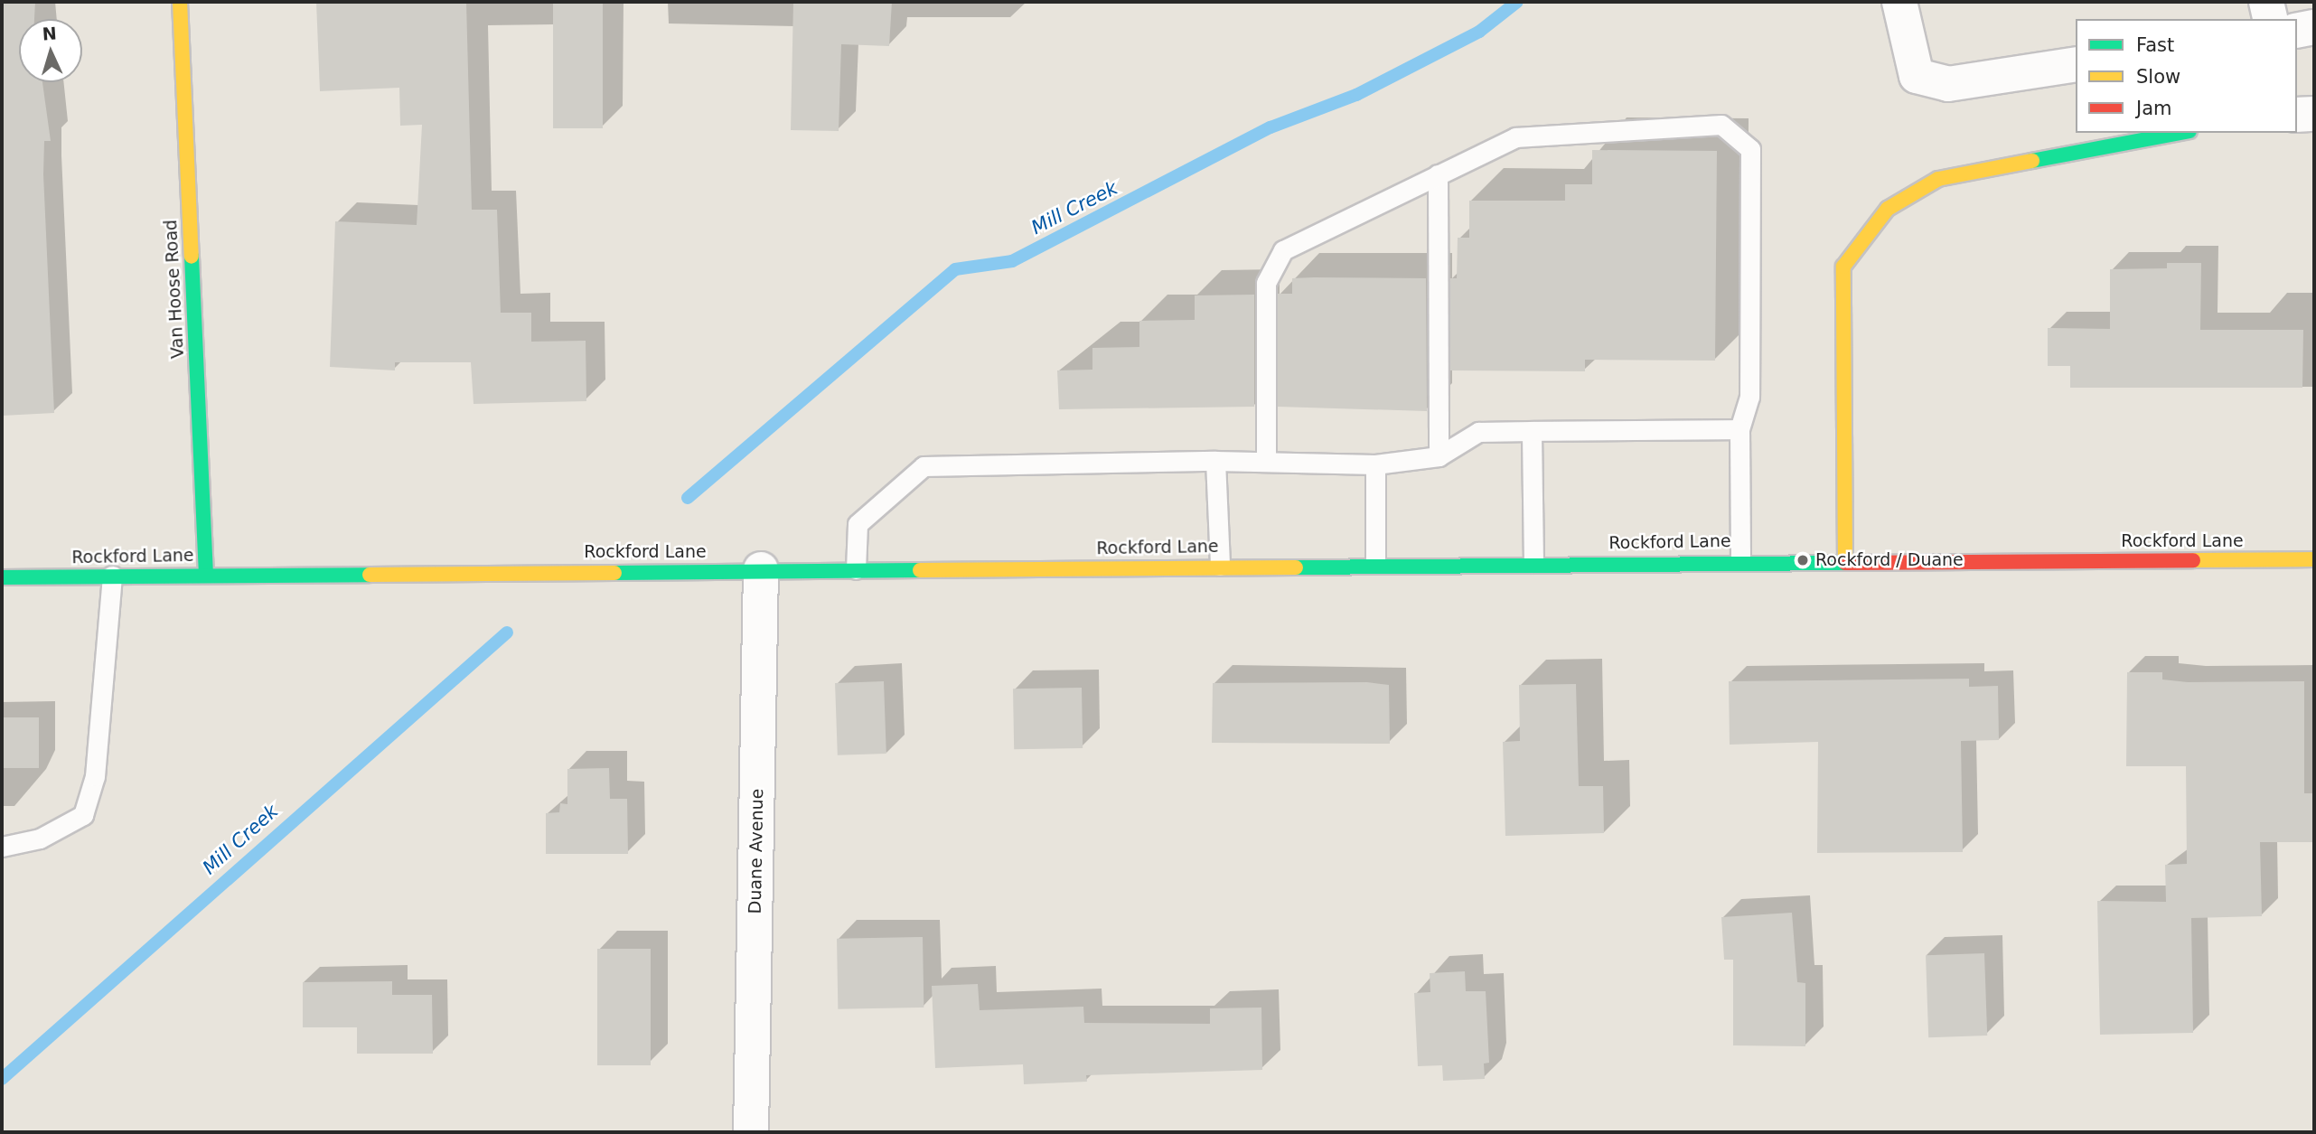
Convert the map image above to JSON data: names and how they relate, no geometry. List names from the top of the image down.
{
  "streets": {
    "main road": ["Van Hoose Road", "Rockford Lane"],
    "street": ["Duane Avenue"]
  },
  "crossings": [
    ["Van Hoose Road", "Rockford Lane"],
    ["Rockford Lane", "Duane Avenue"]
  ],
  "water": ["Mill Creek"],
  "places": ["Rockford / Duane"],
  "legend": ["Fast", "Slow", "Jam"],
  "north": "top"
}
